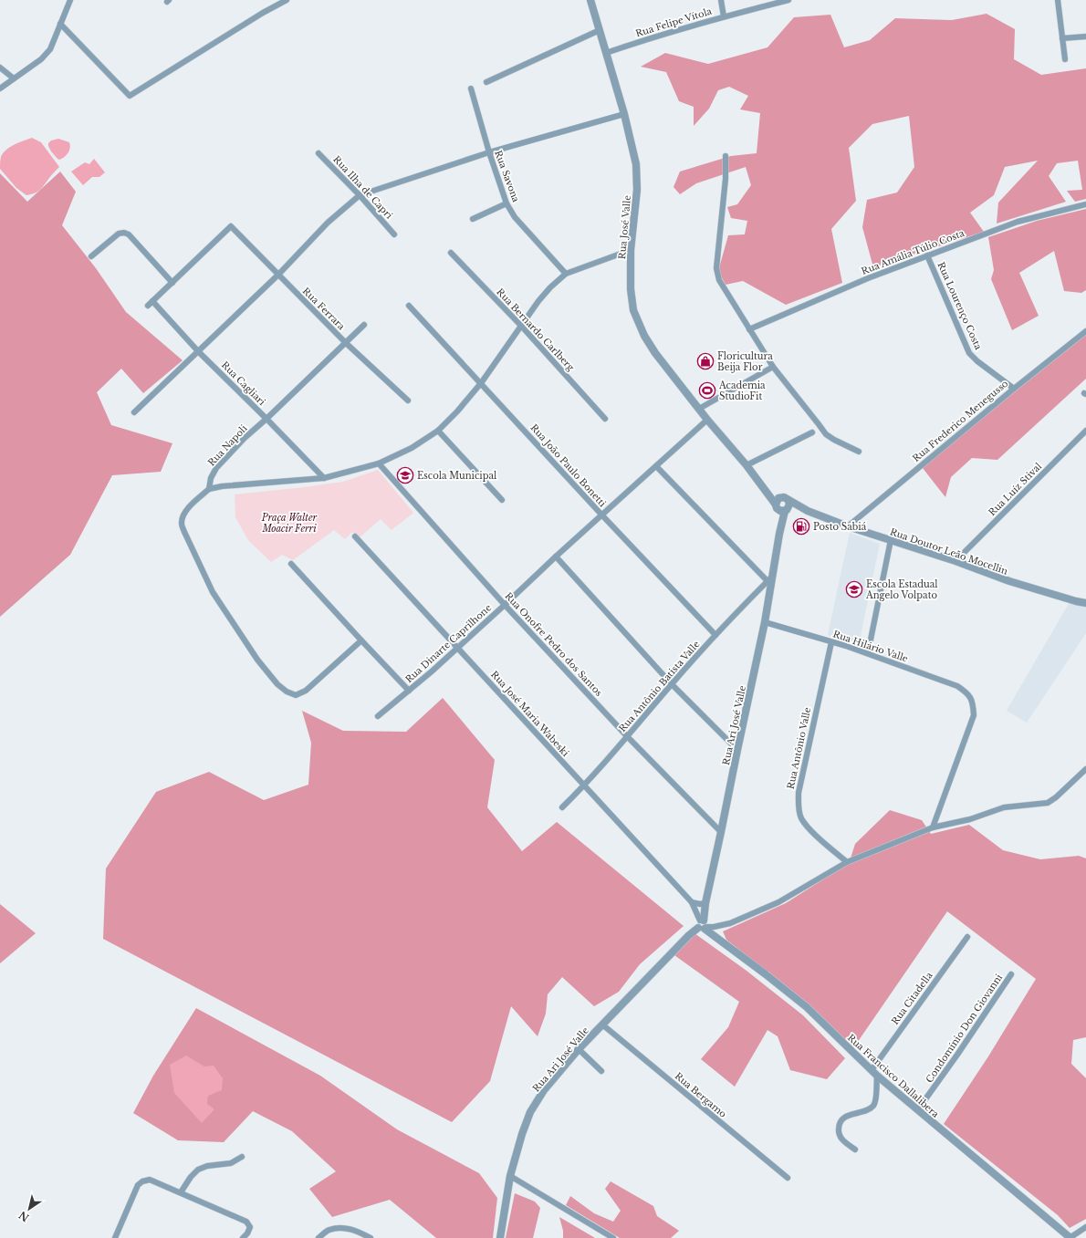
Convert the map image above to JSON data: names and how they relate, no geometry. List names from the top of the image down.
{
  "streets": {
    "street": [
      "Rua Felipe Vítola",
      "Rua Savona",
      "Rua Ilha de Capri",
      "Rua José Valle",
      "Rua Amália Túlio Costa",
      "Rua Lourenço Costa",
      "Rua Ferrara",
      "Rua Bernardo Carlberg",
      "Rua Cagliari",
      "Rua Frederico Menegusso",
      "Rua Napoli",
      "Rua João Paulo Bonetti",
      "Rua Luíz Stival",
      "Rua Doutor Leão Mocellin",
      "Rua Dinarte Caprilhone",
      "Rua Onofre Pedro dos Santos",
      "Rua Hilário Valle",
      "Rua Antônio Batista Valle",
      "Rua José Maria Wabeski",
      "Rua Ari José Valle",
      "Rua Antônio Valle",
      "Rua Citadella",
      "Condomínio Don Giovanni",
      "Rua Francisco Dallalibera",
      "Rua Bergamo"
    ]
  },
  "crossings": [
    ["Rua Felipe Vítola", "Rua José Valle"],
    ["Rua José Valle", "Rua Doutor Leão Mocellin"],
    ["Rua José Valle", "Rua Dinarte Caprilhone"],
    ["Rua José Valle", "Rua Ari José Valle"],
    ["Rua Amália Túlio Costa", "Rua Lourenço Costa"],
    ["Rua Lourenço Costa", "Rua Frederico Menegusso"],
    ["Rua Ferrara", "Rua Napoli"],
    ["Rua Cagliari", "Rua Napoli"],
    ["Rua Frederico Menegusso", "Rua Doutor Leão Mocellin"],
    ["Rua João Paulo Bonetti", "Rua Dinarte Caprilhone"],
    ["Rua João Paulo Bonetti", "Rua Antônio Batista Valle"],
    ["Rua Luíz Stival", "Rua Doutor Leão Mocellin"],
    ["Rua Doutor Leão Mocellin", "Rua Ari José Valle"],
    ["Rua Dinarte Caprilhone", "Rua Onofre Pedro dos Santos"],
    ["Rua Dinarte Caprilhone", "Rua José Maria Wabeski"],
    ["Rua Onofre Pedro dos Santos", "Rua Antônio Batista Valle"],
    ["Rua Onofre Pedro dos Santos", "Rua Ari José Valle"],
    ["Rua Hilário Valle", "Rua Ari José Valle"],
    ["Rua Hilário Valle", "Rua Antônio Valle"],
    ["Rua Antônio Batista Valle", "Rua José Maria Wabeski"],
    ["Rua Antônio Batista Valle", "Rua Ari José Valle"],
    ["Rua José Maria Wabeski", "Rua Ari José Valle"],
    ["Rua José Maria Wabeski", "Rua Francisco Dallalibera"],
    ["Rua Ari José Valle", "Rua Francisco Dallalibera"],
    ["Rua Ari José Valle", "Rua Bergamo"],
    ["Rua Citadella", "Rua Francisco Dallalibera"],
    ["Condomínio Don Giovanni", "Rua Francisco Dallalibera"]
  ],
  "parks": ["Praça Walter Moacir Ferri"],
  "places": {
    "shop": ["Floricultura Beija Flor"],
    "sports": ["Academia StudioFit"],
    "school or university": ["Escola Municipal", "Escola Estadual Angelo Volpato"],
    "fuel station": ["Posto Sabiá"]
  },
  "north": "bottom left"
}
